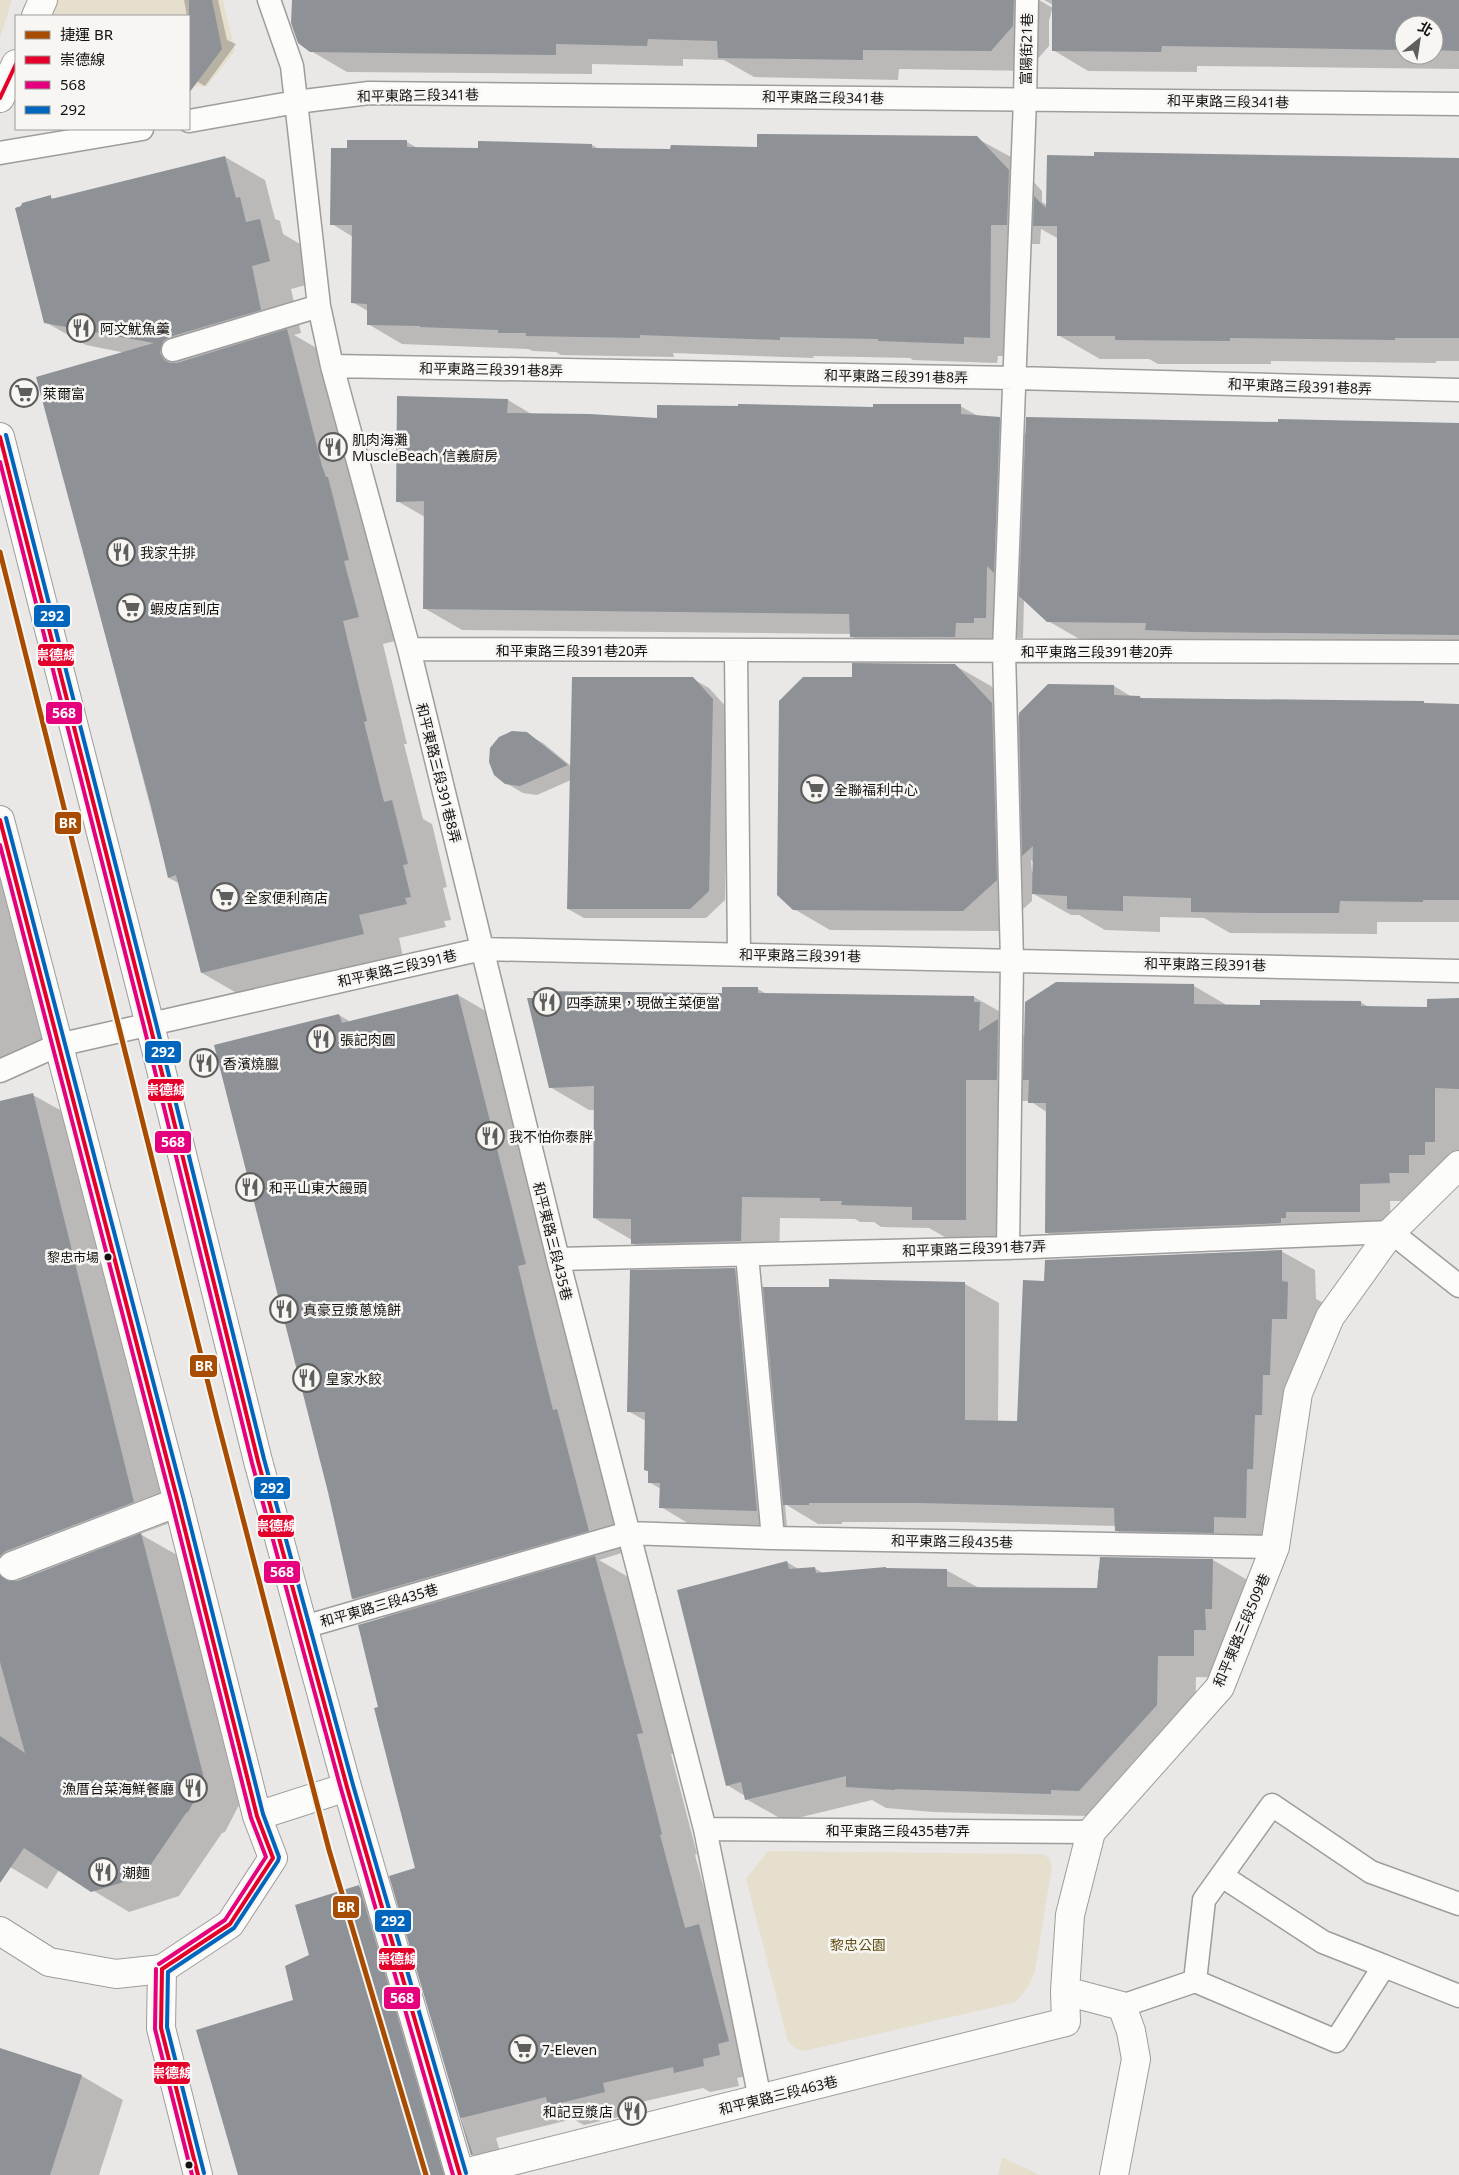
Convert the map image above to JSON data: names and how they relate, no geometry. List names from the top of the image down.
{
  "streets": {
    "main road": ["和平東路三段509巷", "和平東路三段463巷"],
    "lane": [
      "富陽街21巷",
      "和平東路三段341巷",
      "和平東路三段391巷8弄",
      "和平東路三段391巷20弄",
      "和平東路三段391巷",
      "和平東路三段435巷",
      "和平東路三段391巷7弄",
      "和平東路三段435巷7弄"
    ]
  },
  "crossings": [
    ["富陽街21巷", "和平東路三段341巷"],
    ["富陽街21巷", "和平東路三段391巷8弄"],
    ["富陽街21巷", "和平東路三段391巷20弄"],
    ["富陽街21巷", "和平東路三段391巷"],
    ["富陽街21巷", "和平東路三段391巷7弄"],
    ["和平東路三段341巷", "和平東路三段391巷8弄"],
    ["和平東路三段391巷8弄", "和平東路三段391巷20弄"],
    ["和平東路三段391巷8弄", "和平東路三段391巷"],
    ["和平東路三段391巷8弄", "和平東路三段435巷"],
    ["和平東路三段391巷", "和平東路三段435巷"],
    ["和平東路三段435巷", "和平東路三段391巷7弄"],
    ["和平東路三段435巷", "和平東路三段509巷"],
    ["和平東路三段391巷7弄", "和平東路三段509巷"],
    ["和平東路三段509巷", "和平東路三段435巷7弄"],
    ["和平東路三段509巷", "和平東路三段463巷"]
  ],
  "parks": ["黎忠公園"],
  "places": {
    "restaurant": [
      "阿文魷魚羹",
      "肌肉海灘 MuscleBeach 信義廚房",
      "我家牛排",
      "四季蔬果，現做主菜便當",
      "張記肉圓",
      "香濱燒臘",
      "我不怕你泰胖",
      "和平山東大饅頭",
      "真豪豆漿蔥燒餅",
      "皇家水餃",
      "漁厝台菜海鮮餐廳",
      "潮麵",
      "和記豆漿店"
    ],
    "supermarket": [
      "萊爾富",
      "蝦皮店到店",
      "全聯福利中心",
      "全家便利商店",
      "7-Eleven"
    ],
    "other": ["黎忠市場"]
  },
  "lines": [
    "transit line 崇德線",
    "transit line 292",
    "transit line 568",
    "metro line BR"
  ],
  "legend": [
    "捷運 BR",
    "崇德線",
    "568",
    "292"
  ],
  "north": "top right"
}
